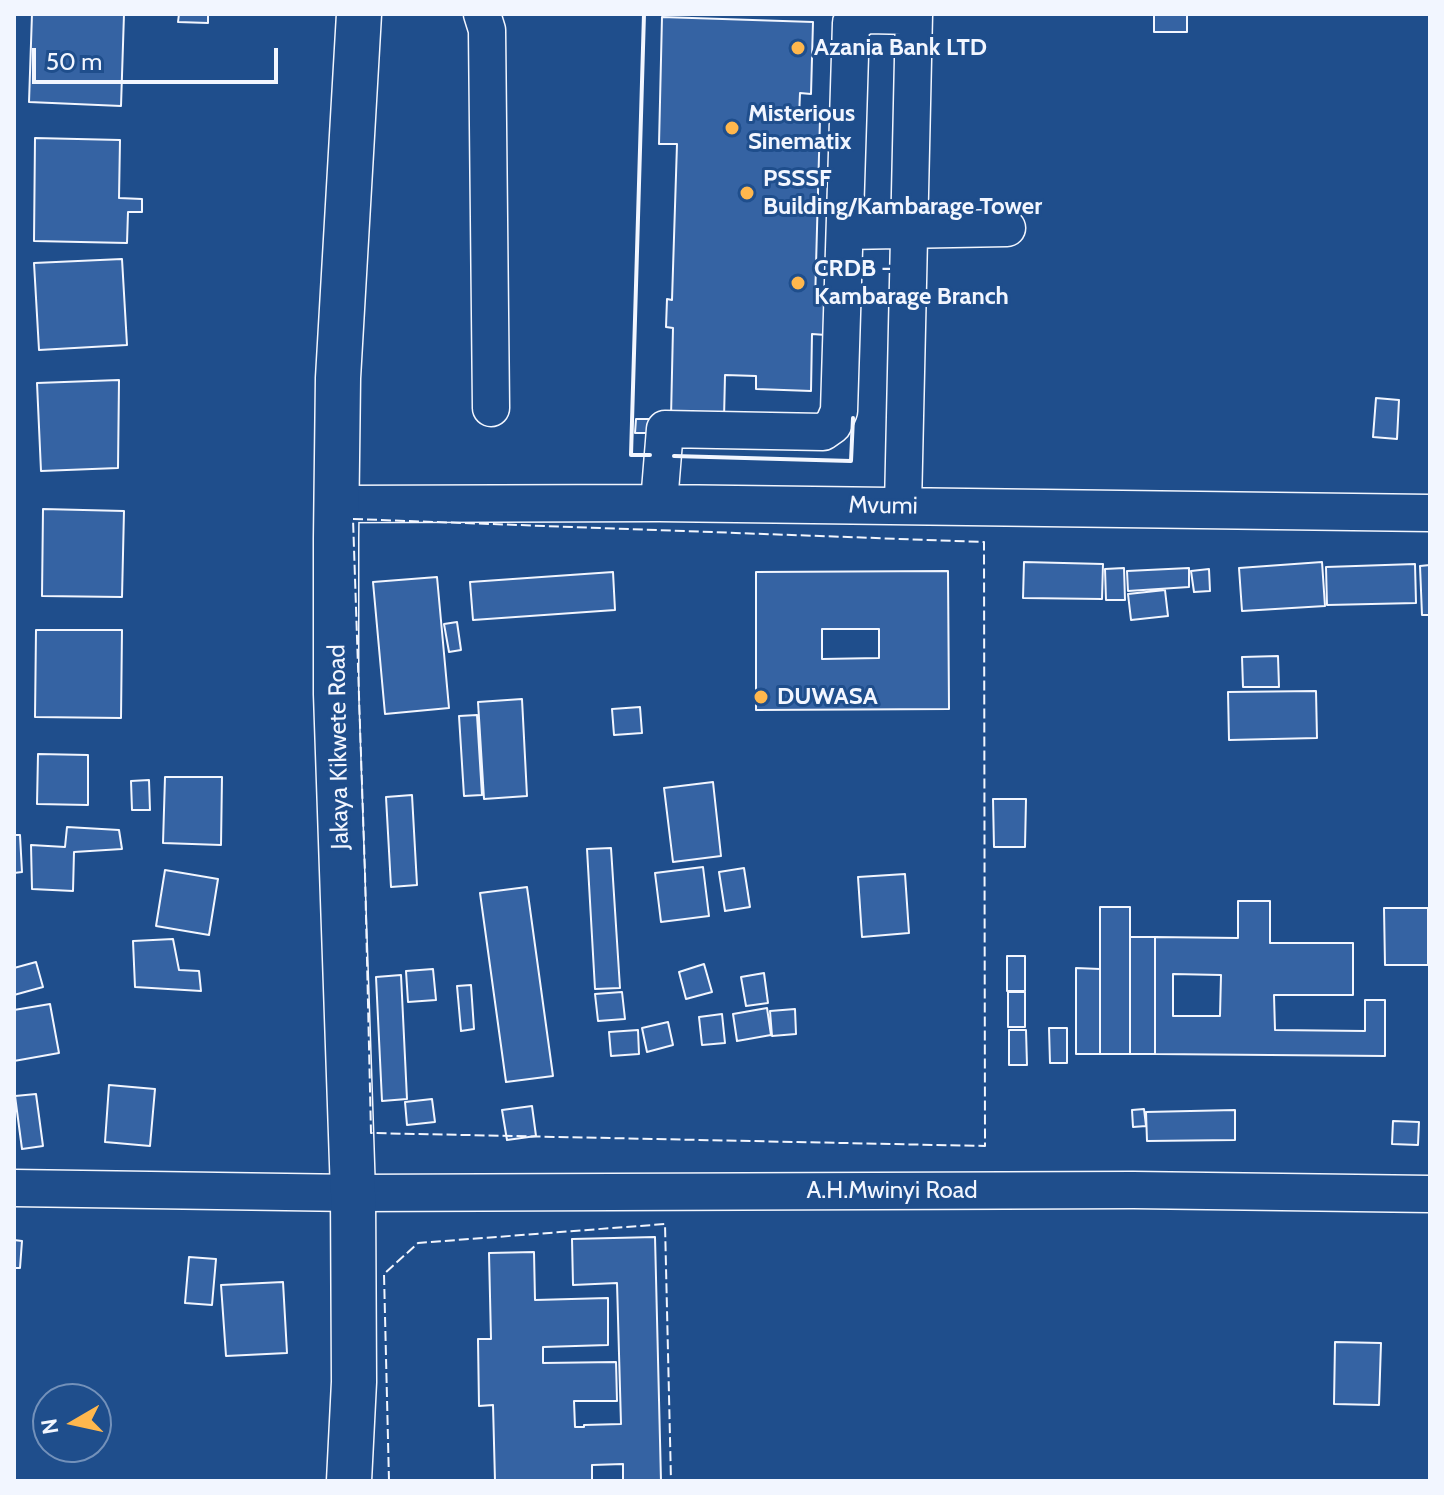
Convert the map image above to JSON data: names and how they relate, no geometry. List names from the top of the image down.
{
  "streets": {
    "main road": ["Jakaya Kikwete Road"],
    "street": ["Mvumi", "A.H.Mwinyi Road"]
  },
  "crossings": [
    ["Mvumi", "Jakaya Kikwete Road"],
    ["Jakaya Kikwete Road", "A.H.Mwinyi Road"]
  ],
  "places": [
    "Azania Bank LTD",
    "Misterious Sinematix",
    "PSSSF Building/Kambarage Tower",
    "CRDB - Kambarage Branch",
    "DUWASA"
  ],
  "scale_bar": "50 m",
  "north": "left"
}
